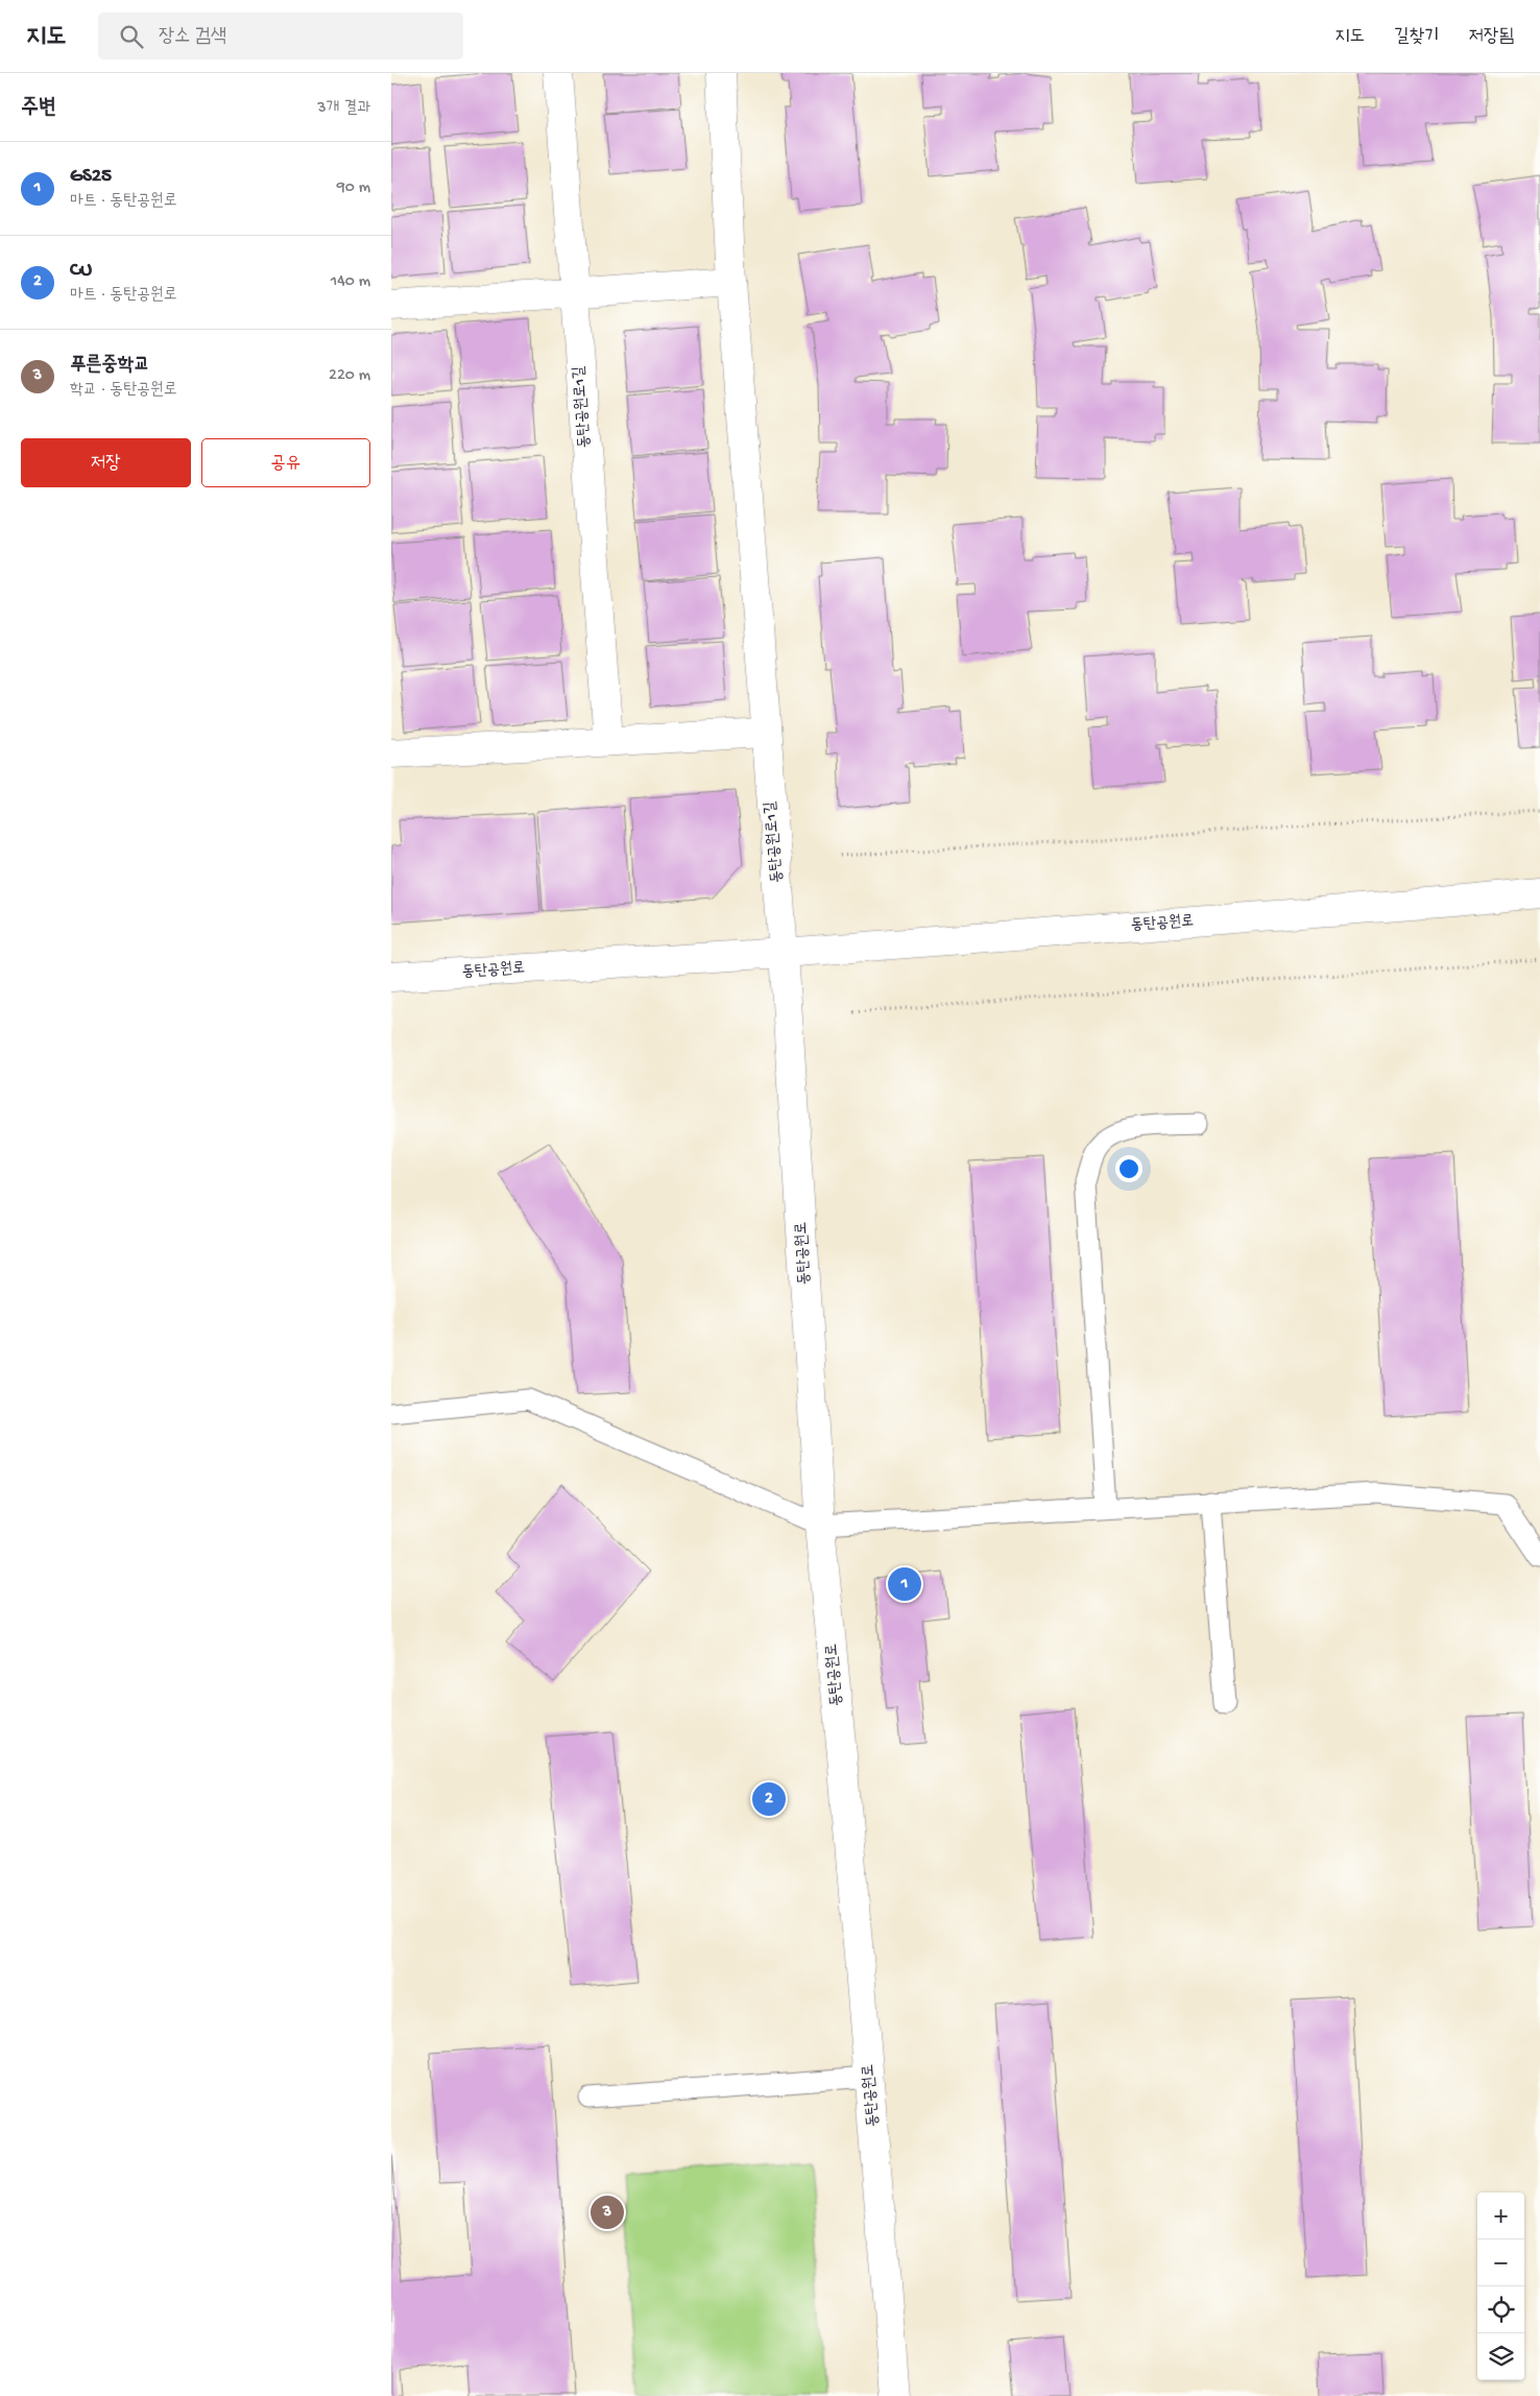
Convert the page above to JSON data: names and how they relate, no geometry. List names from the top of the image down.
{
  "streets": {
    "street": ["동탄공원로1길", "동탄공원로"]
  },
  "crossings": [
    ["동탄공원로1길", "동탄공원로"]
  ],
  "page": {
    "header": "지도",
    "search": "장소 검색",
    "nav": ["지도", "길찾기", "저장됨"],
    "heading": ["주변", "3개 결과"],
    "list": [
      {
        "mark": "1",
        "name": "GS25",
        "note": "마트 · 동탄공원로",
        "value": "90 m"
      },
      {
        "mark": "2",
        "name": "CU",
        "note": "마트 · 동탄공원로",
        "value": "140 m"
      },
      {
        "mark": "3",
        "name": "푸른중학교",
        "note": "학교 · 동탄공원로",
        "value": "220 m"
      }
    ],
    "buttons": ["저장", "공유"],
    "pins": ["1", "2", "3"],
    "map_buttons": ["+", "−"]
  }
}
